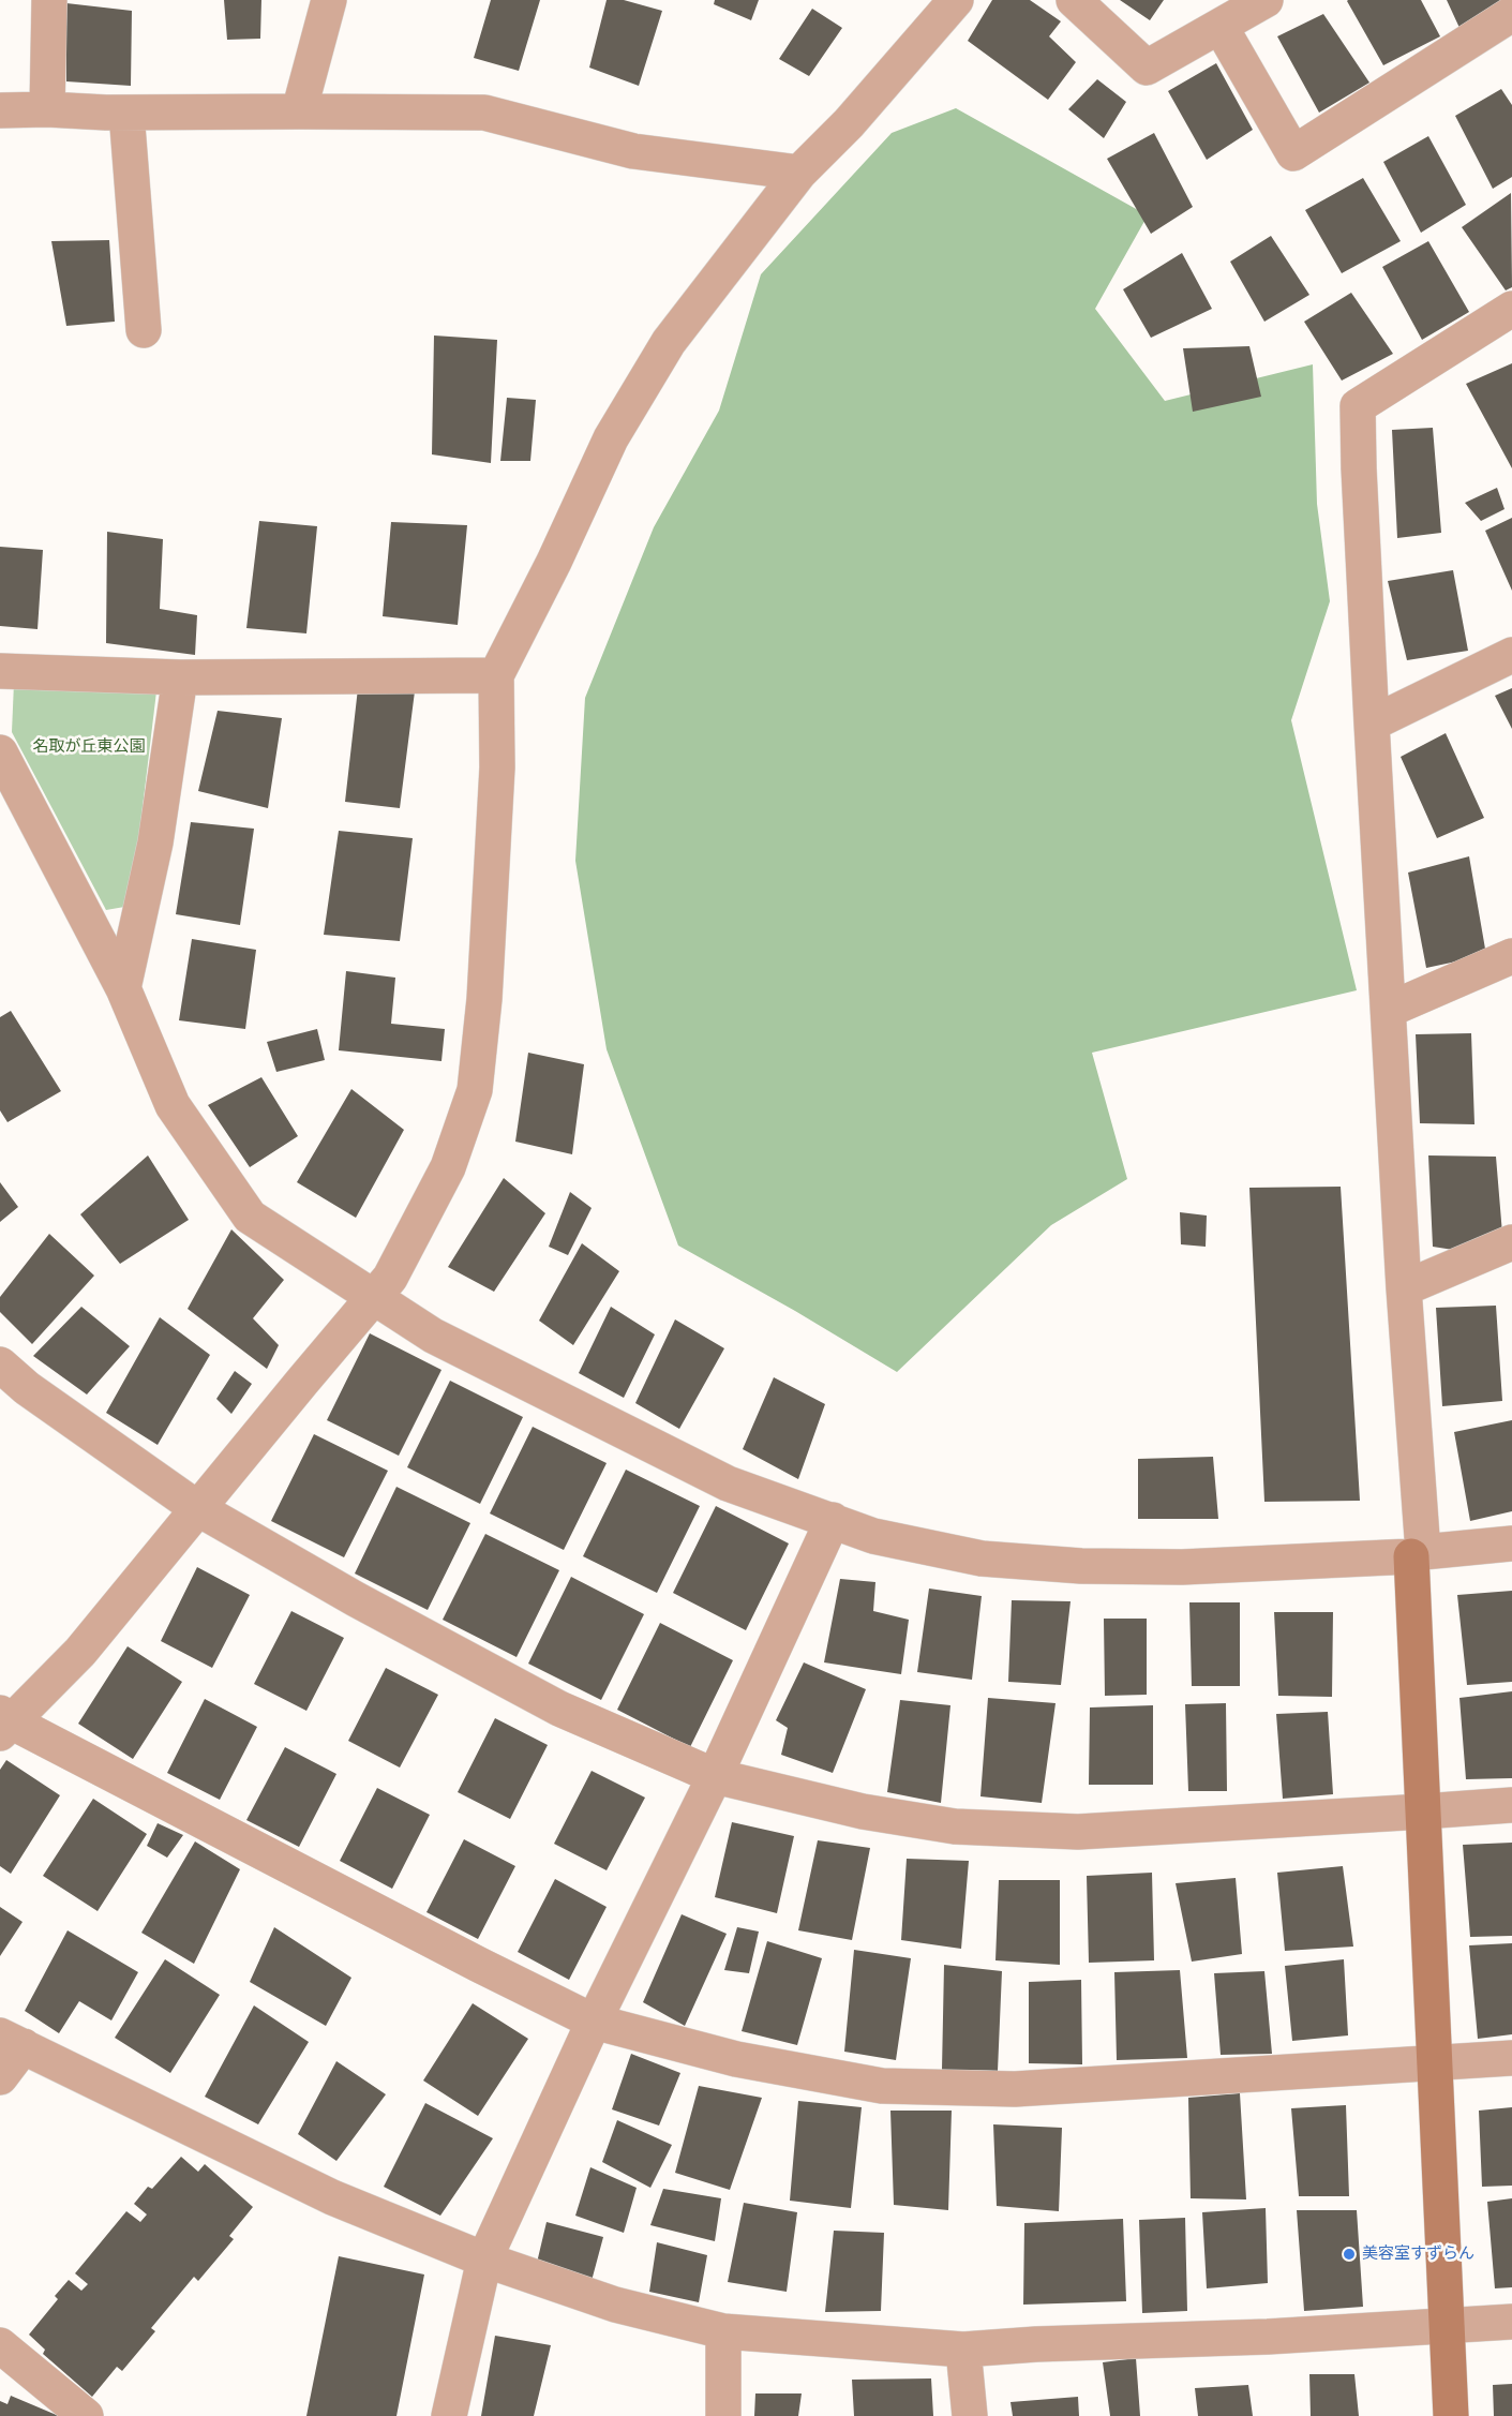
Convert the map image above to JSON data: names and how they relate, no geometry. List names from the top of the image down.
{
  "parks": ["名取が丘東公園"],
  "places": ["美容室すずらん"]
}
